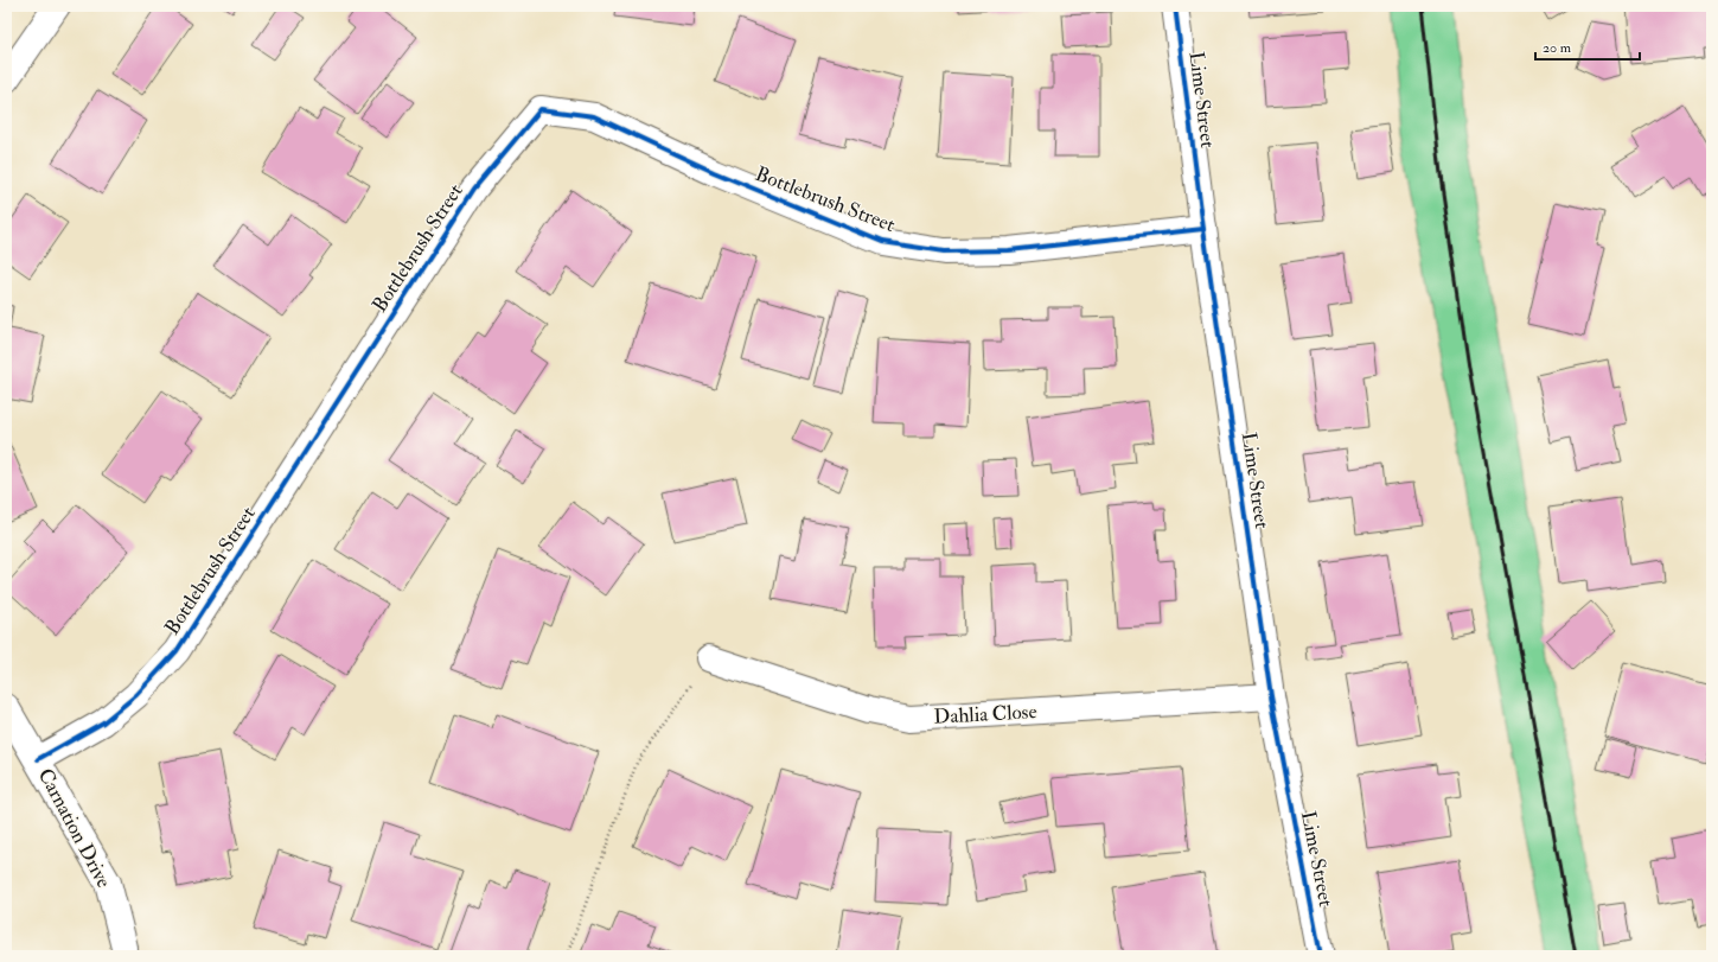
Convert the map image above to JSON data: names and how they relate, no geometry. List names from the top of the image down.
{
  "streets": {
    "street": [
      "Lime Street",
      "Bottlebrush Street",
      "Dahlia Close",
      "Carnation Drive"
    ]
  },
  "crossings": [
    ["Lime Street", "Bottlebrush Street"],
    ["Lime Street", "Dahlia Close"],
    ["Bottlebrush Street", "Carnation Drive"]
  ],
  "scale_bar": "20 m"
}
